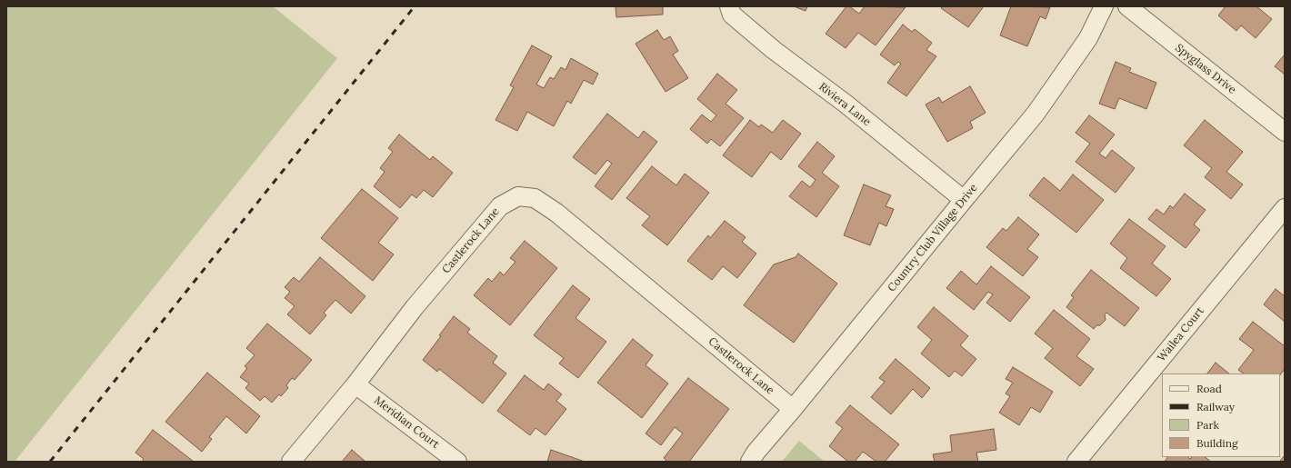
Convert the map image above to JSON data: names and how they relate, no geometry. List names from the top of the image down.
{
  "streets": {
    "street": [
      "Spyglass Drive",
      "Riviera Lane",
      "Country Club Village Drive",
      "Castlerock Lane",
      "Wailea Court",
      "Meridian Court"
    ]
  },
  "crossings": [
    ["Riviera Lane", "Country Club Village Drive"],
    ["Country Club Village Drive", "Castlerock Lane"],
    ["Castlerock Lane", "Meridian Court"]
  ],
  "legend": [
    "Road",
    "Railway",
    "Park",
    "Building"
  ]
}
